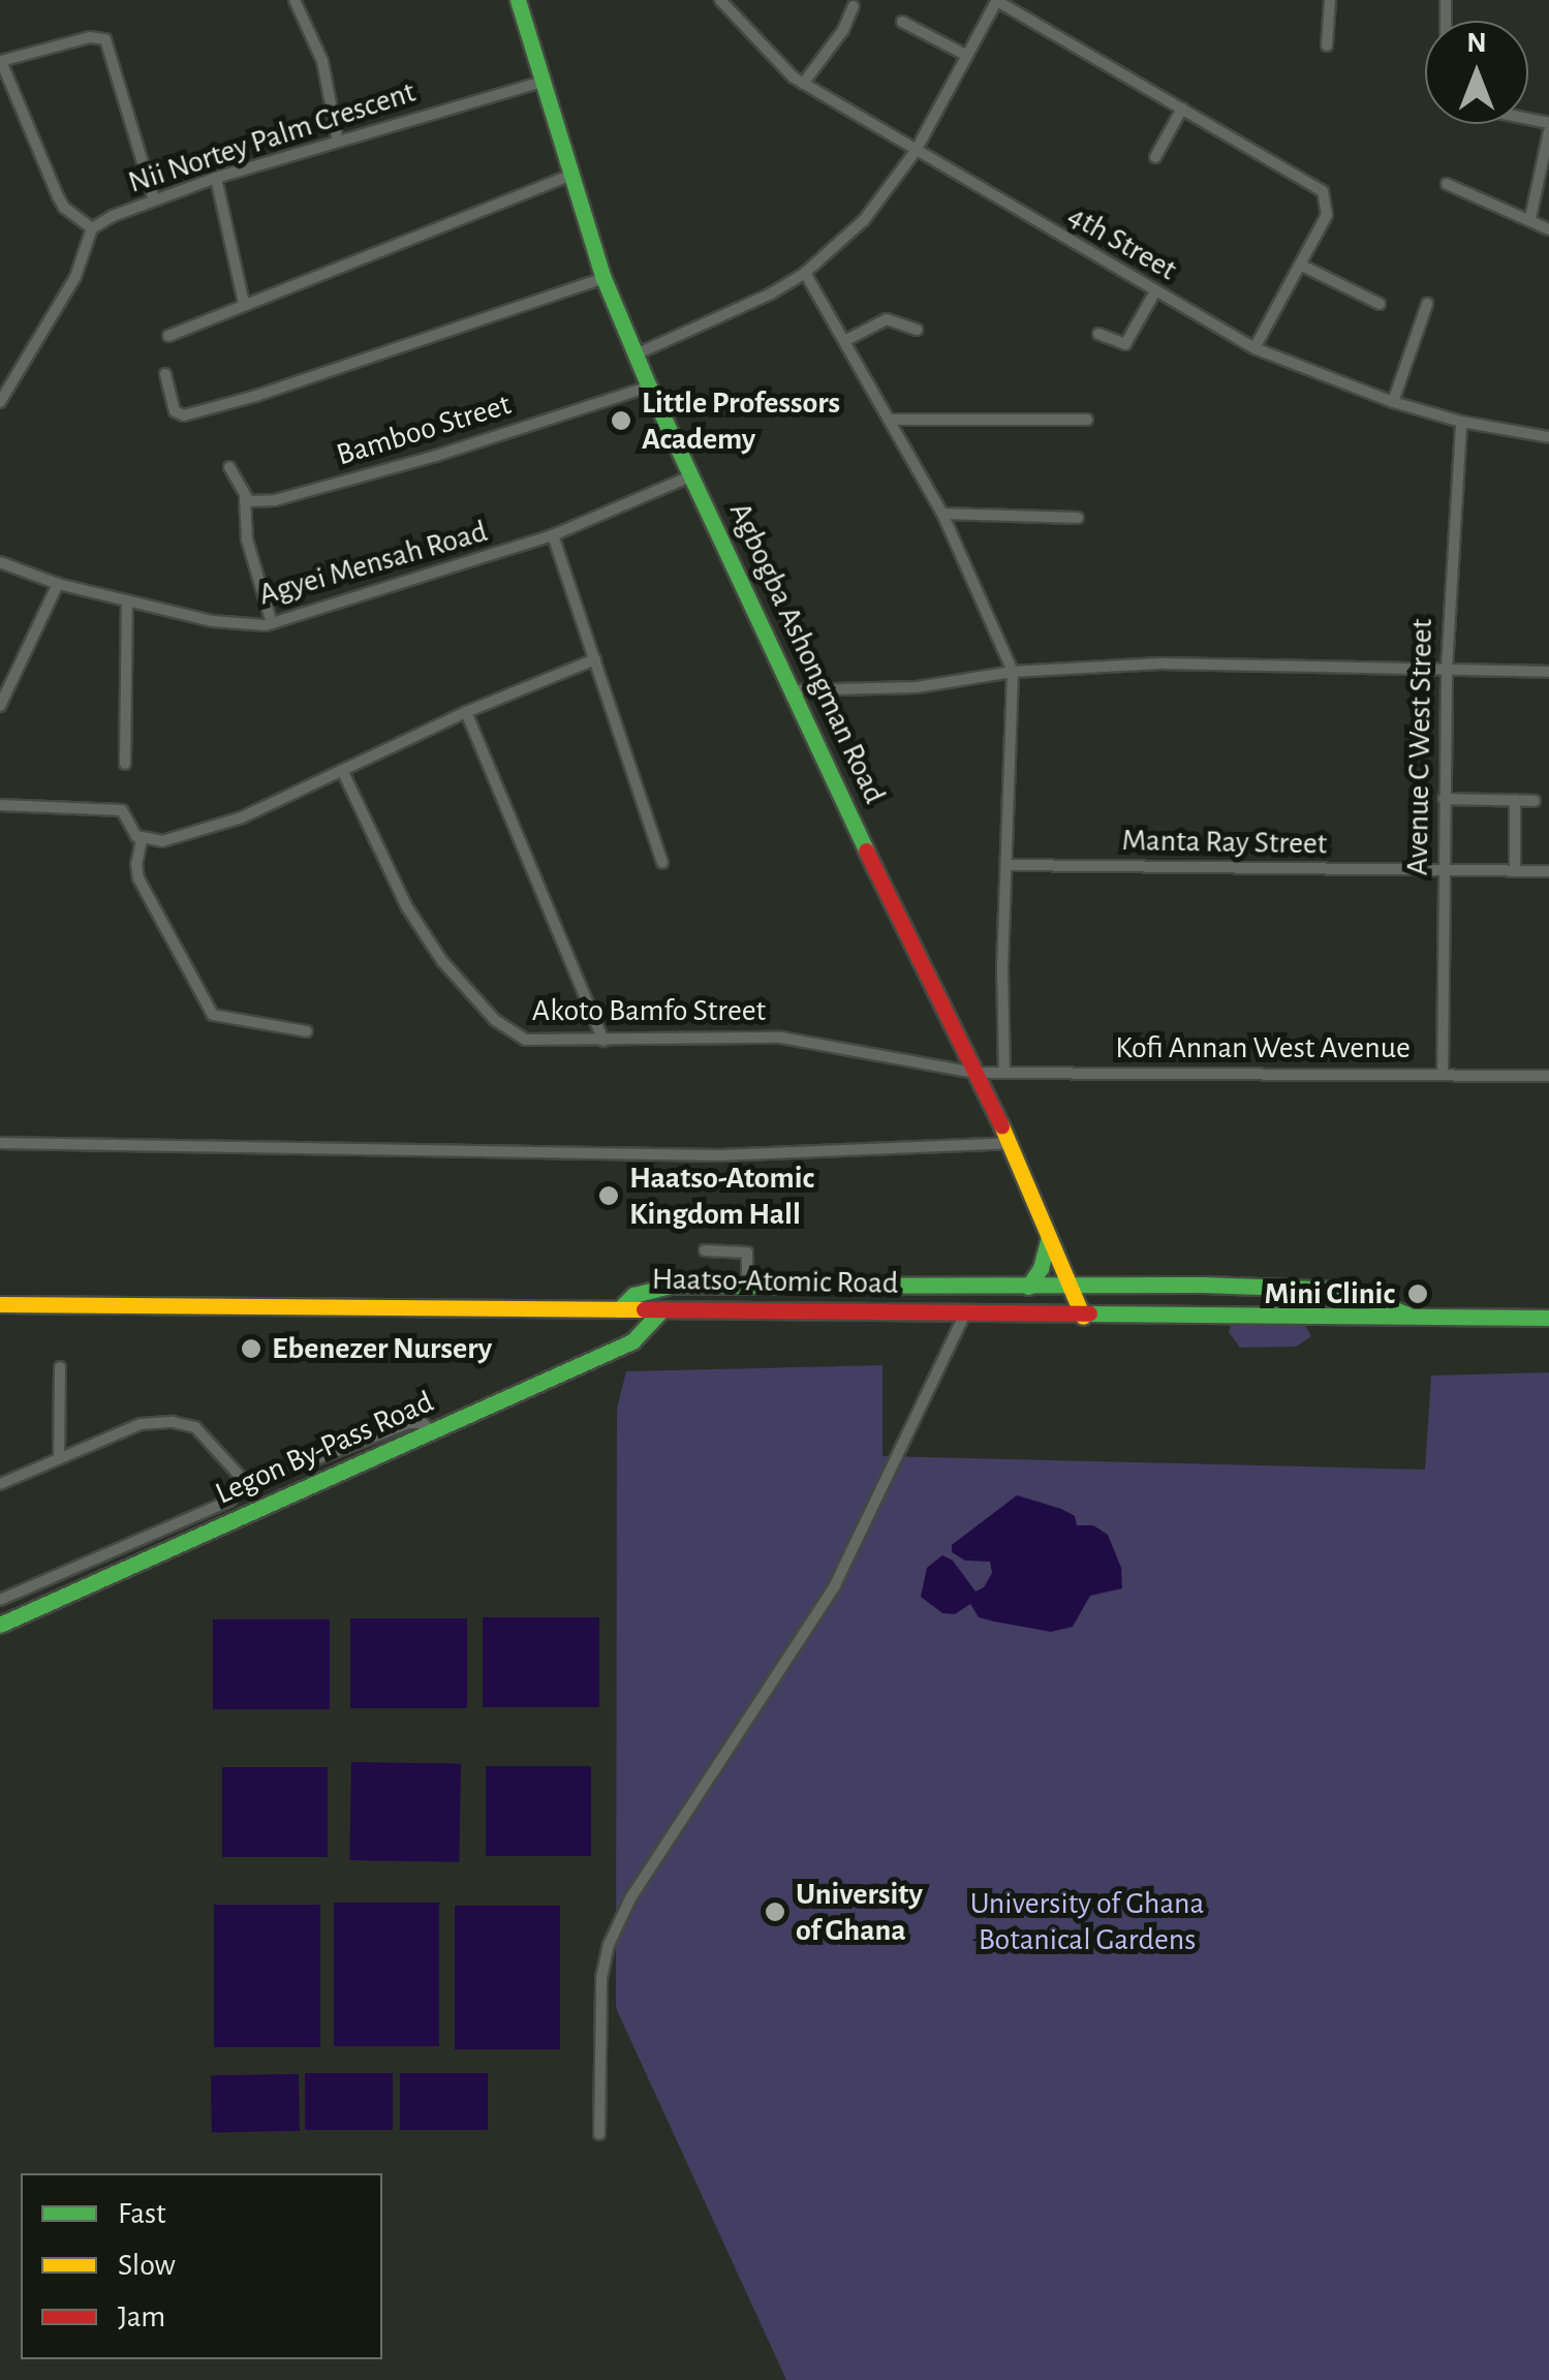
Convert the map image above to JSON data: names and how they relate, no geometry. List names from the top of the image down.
{
  "streets": {
    "street": [
      "Nii Nortey Palm Crescent",
      "4th Street",
      "Bamboo Street",
      "Agyei Mensah Road",
      "Agbogba Ashongman Road",
      "Avenue C West Street",
      "Manta Ray Street",
      "Akoto Bamfo Street",
      "Kofi Annan West Avenue",
      "Haatso-Atomic Road",
      "Legon By-Pass Road"
    ]
  },
  "crossings": [
    ["Nii Nortey Palm Crescent", "Agbogba Ashongman Road"],
    ["4th Street", "Avenue C West Street"],
    ["Bamboo Street", "Agbogba Ashongman Road"],
    ["Agyei Mensah Road", "Agbogba Ashongman Road"],
    ["Agbogba Ashongman Road", "Akoto Bamfo Street"],
    ["Agbogba Ashongman Road", "Kofi Annan West Avenue"],
    ["Agbogba Ashongman Road", "Haatso-Atomic Road"],
    ["Avenue C West Street", "Manta Ray Street"],
    ["Avenue C West Street", "Kofi Annan West Avenue"],
    ["Akoto Bamfo Street", "Kofi Annan West Avenue"],
    ["Haatso-Atomic Road", "Legon By-Pass Road"]
  ],
  "parks": ["University of Ghana Botanical Gardens"],
  "places": [
    "Little Professors Academy",
    "Haatso-Atomic Kingdom Hall",
    "Mini Clinic",
    "Ebenezer Nursery",
    "University of Ghana"
  ],
  "legend": ["Fast", "Slow", "Jam"],
  "north": "top"
}
